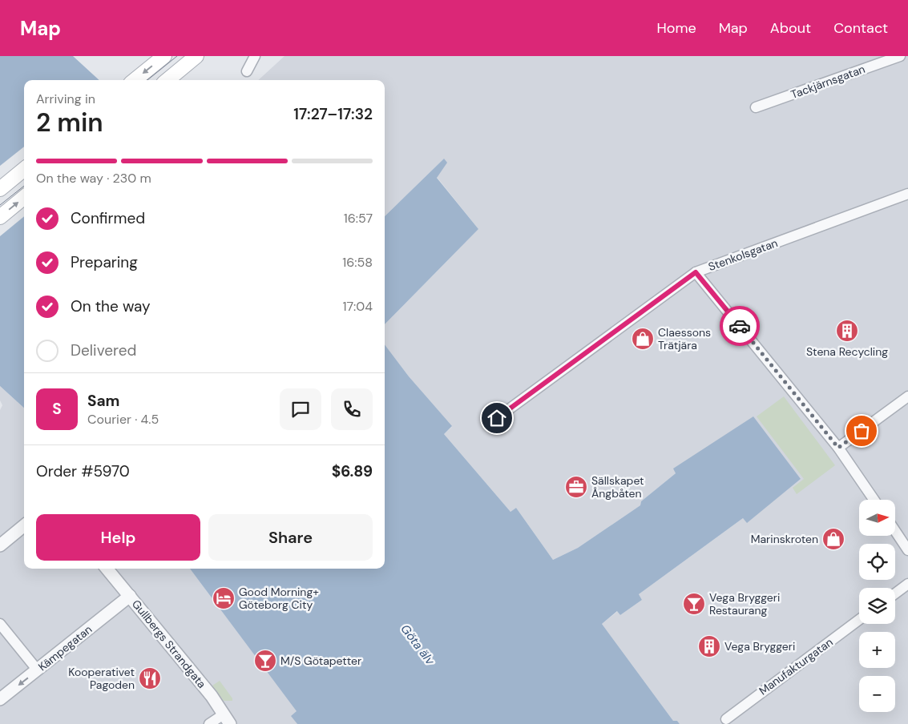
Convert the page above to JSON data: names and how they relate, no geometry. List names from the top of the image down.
{
  "streets": {
    "street": [
      "Tackjärnsgatan",
      "Stenkolsgatan",
      "Gullbergs Strandgata",
      "Kämpegatan",
      "Manufakturgatan"
    ]
  },
  "crossings": [
    ["Gullbergs Strandgata", "Kämpegatan"]
  ],
  "water": ["Göta älv"],
  "places": {
    "building": ["Stena Recycling", "Vega Bryggeri"],
    "shop": ["Claessons Trätjära", "Marinskroten"],
    "office": ["Sällskapet Ångbåten"],
    "hotel": ["Good Morning+ Göteborg City"],
    "bar": ["Vega Bryggeri Restaurang", "M/S Götapetter"],
    "restaurant": ["Kooperativet Pagoden"]
  },
  "north": "right",
  "page": {
    "header": "Map",
    "nav": [
      "Home",
      "Map",
      "About",
      "Contact"
    ],
    "heading": ["2 min", "Arriving in", "17:27–17:32"],
    "panel": [
      "Sam",
      "Courier · 4.5",
      "Order #5970",
      "$6.89"
    ],
    "bar": "On the way · 230 m",
    "list": [
      ["Confirmed", "16:57"],
      ["Preparing", "16:58"],
      ["On the way", "17:04"],
      "Delivered"
    ],
    "round": "S",
    "map_buttons": ["+", "−"],
    "buttons": ["Help", "Share"]
  }
}
